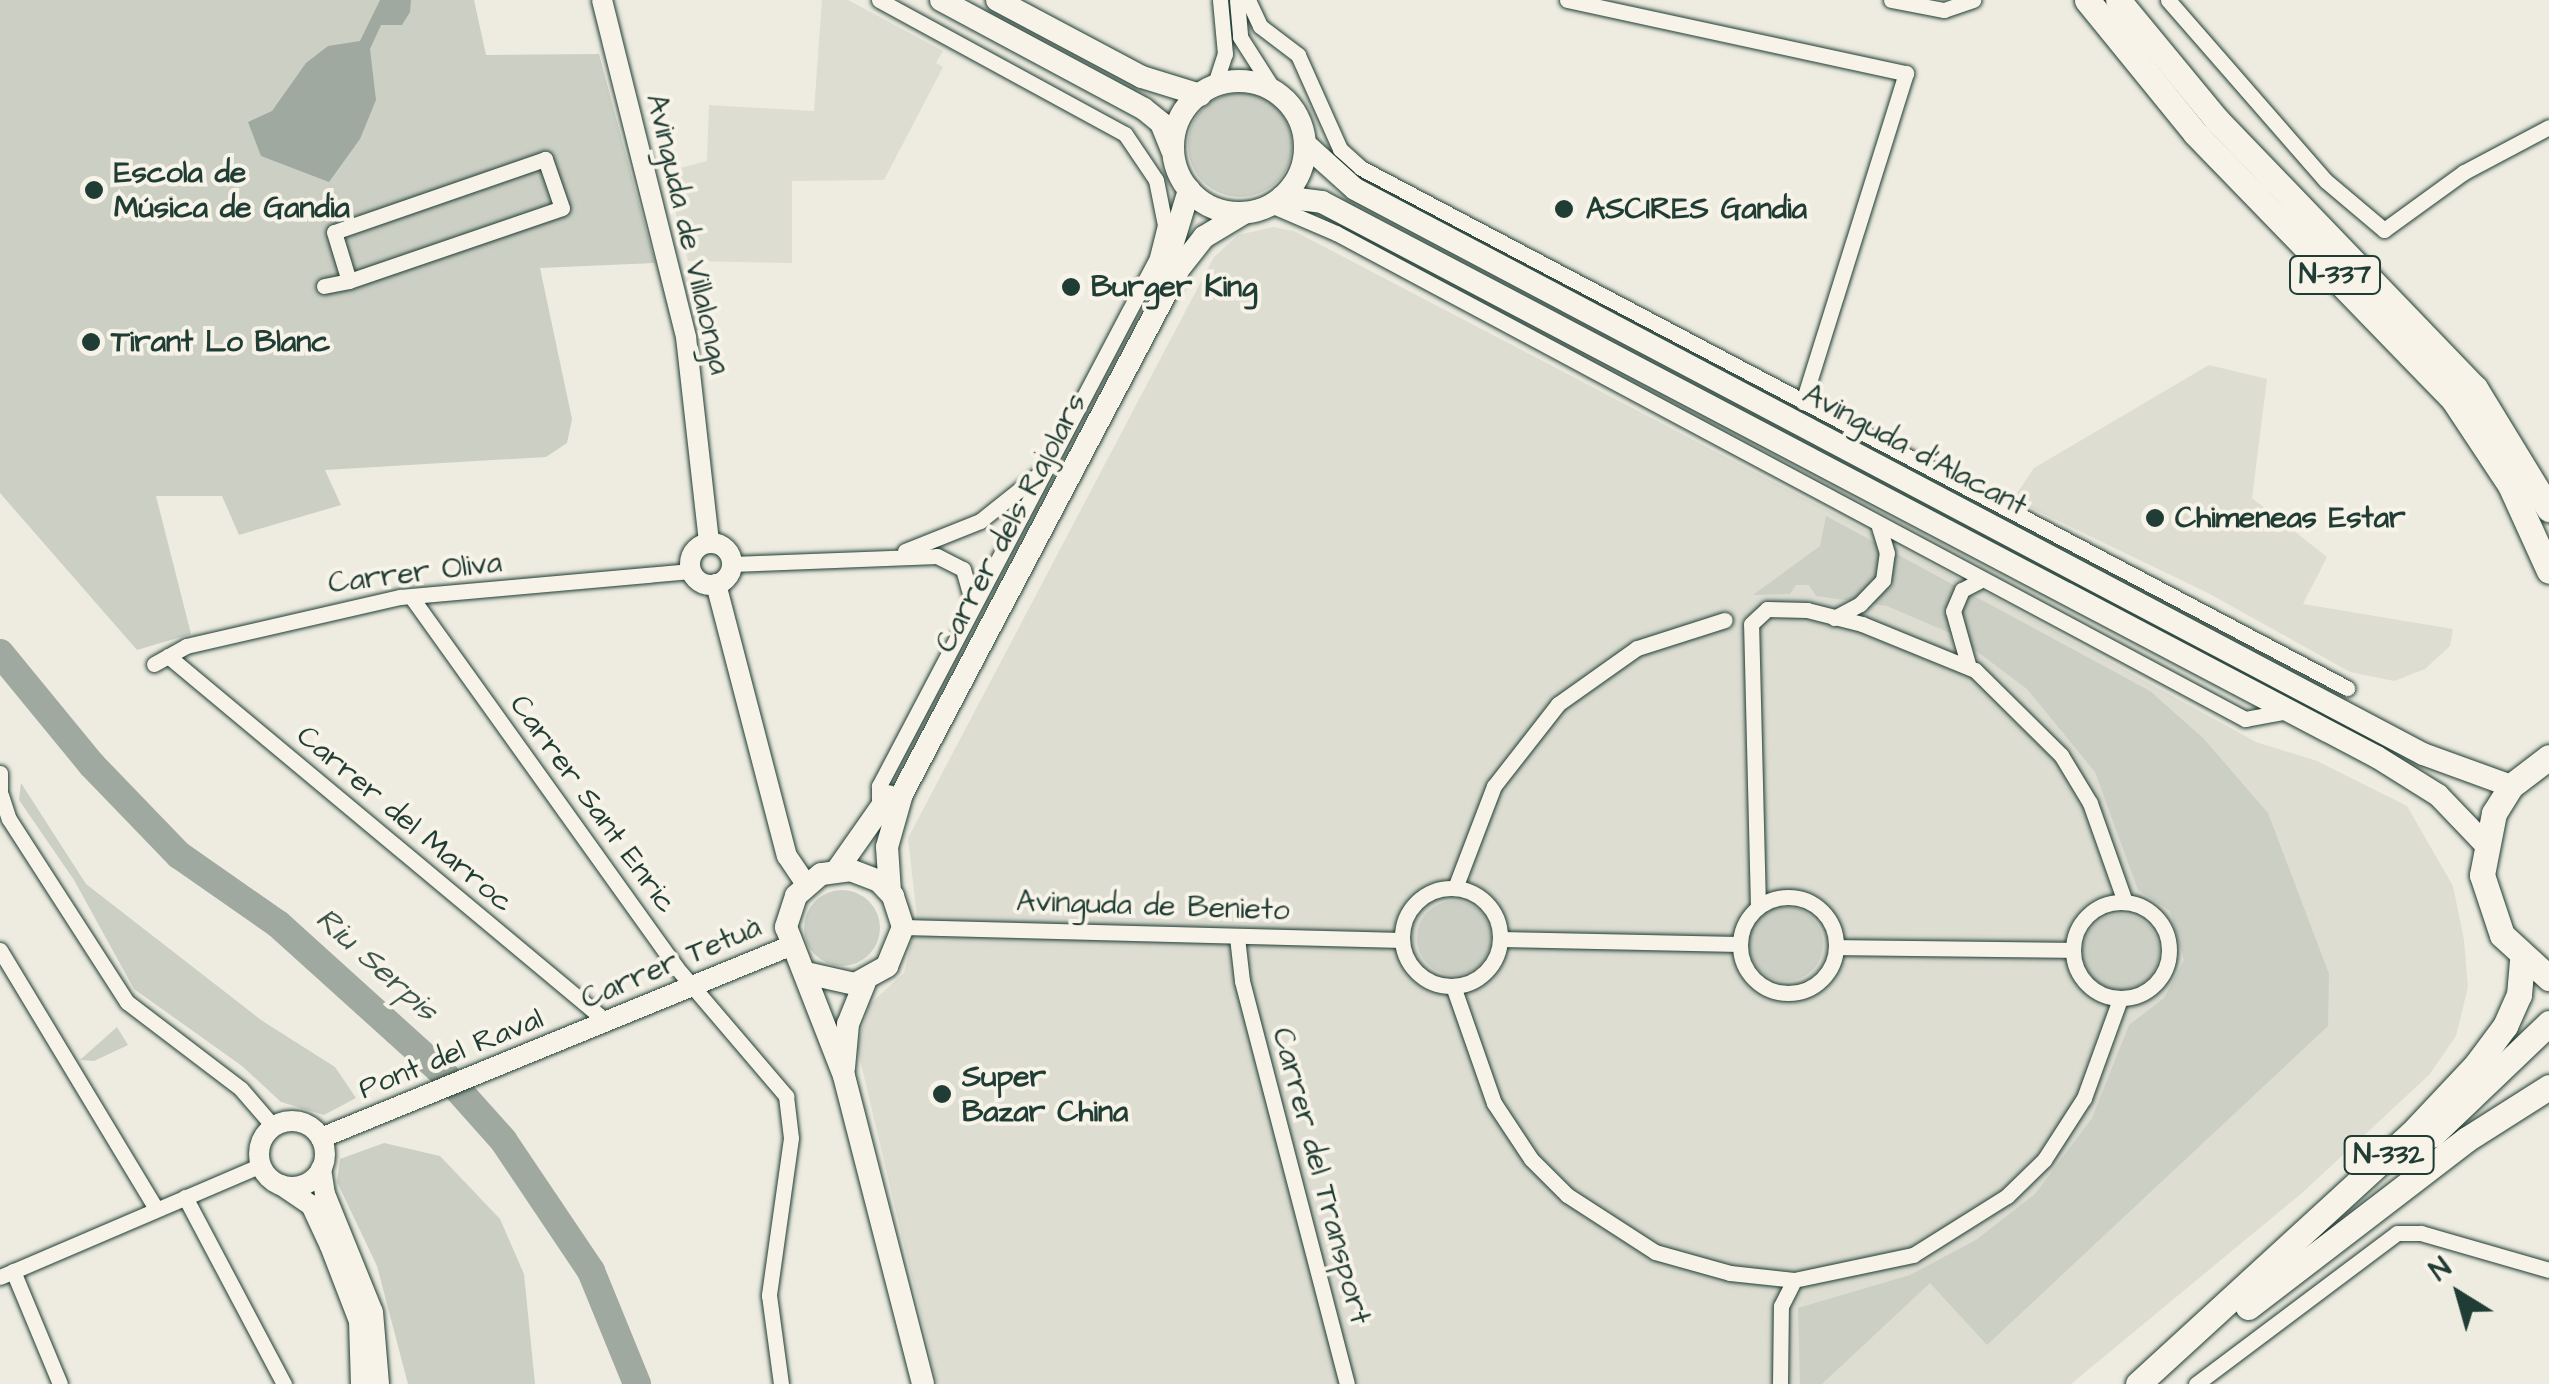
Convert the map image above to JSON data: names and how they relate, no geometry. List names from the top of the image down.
{
  "streets": {
    "highway": ["N-337", "N-332"],
    "main road": ["Avinguda d'Alacant", "Carrer dels Rajolars"],
    "street": [
      "Avinguda de Villalonga",
      "Carrer Oliva",
      "Carrer Sant Enric",
      "Carrer del Marroc",
      "Avinguda de Benieto",
      "Carrer Tetuà",
      "Pont del Raval",
      "Carrer del Transport"
    ]
  },
  "crossings": [
    ["Avinguda de Villalonga", "Carrer Oliva"],
    ["Avinguda d'Alacant", "Carrer dels Rajolars"],
    ["Carrer dels Rajolars", "Avinguda de Benieto"],
    ["Carrer dels Rajolars", "Carrer Tetuà"],
    ["Carrer Oliva", "Carrer Sant Enric"],
    ["Carrer Oliva", "Carrer del Marroc"],
    ["Carrer Sant Enric", "Carrer Tetuà"],
    ["Carrer del Marroc", "Carrer Tetuà"],
    ["Avinguda de Benieto", "Carrer Tetuà"],
    ["Avinguda de Benieto", "Carrer del Transport"],
    ["Carrer Tetuà", "Pont del Raval"]
  ],
  "water": ["Riu Serpis"],
  "places": [
    "Escola de Música de Gandia",
    "ASCIRES Gandia",
    "Burger King",
    "Tirant Lo Blanc",
    "Chimeneas Estar",
    "Super Bazar China"
  ],
  "north": "top left"
}
